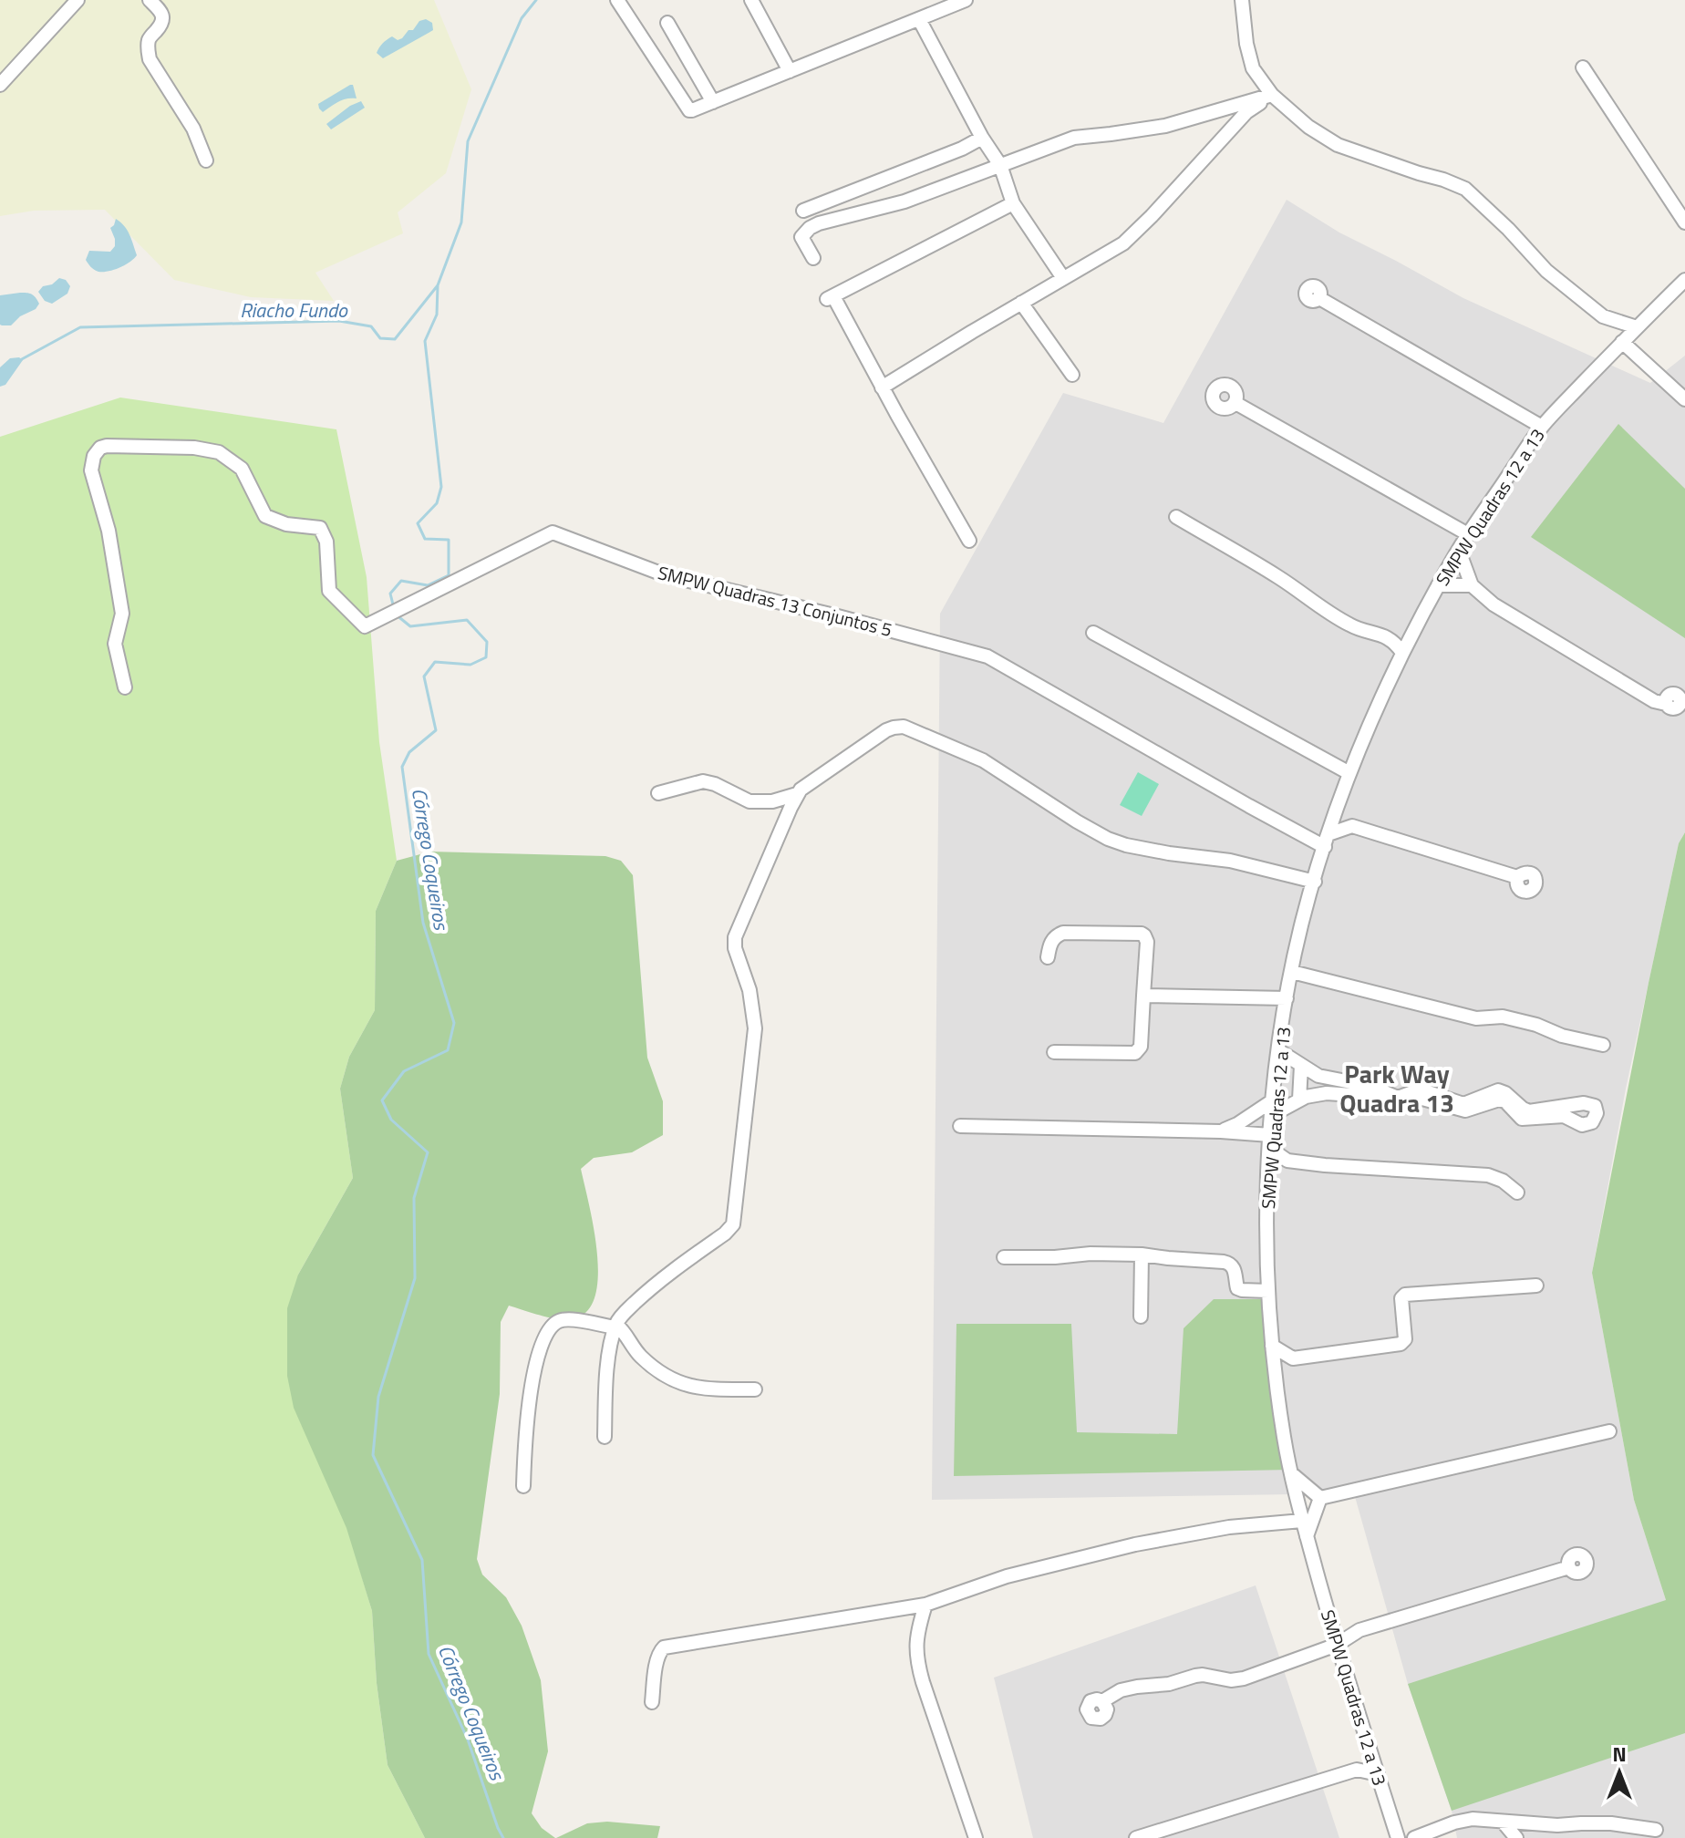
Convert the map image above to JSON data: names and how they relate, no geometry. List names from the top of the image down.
{
  "streets": {
    "street": ["SMPW Quadras 12 a 13", "SMPW Quadras 13 Conjuntos 5"]
  },
  "crossings": [
    ["SMPW Quadras 12 a 13", "SMPW Quadras 13 Conjuntos 5"]
  ],
  "districts": ["Park Way Quadra 13"],
  "water": ["Riacho Fundo", "Córrego Coqueiros"],
  "north": "top"
}
